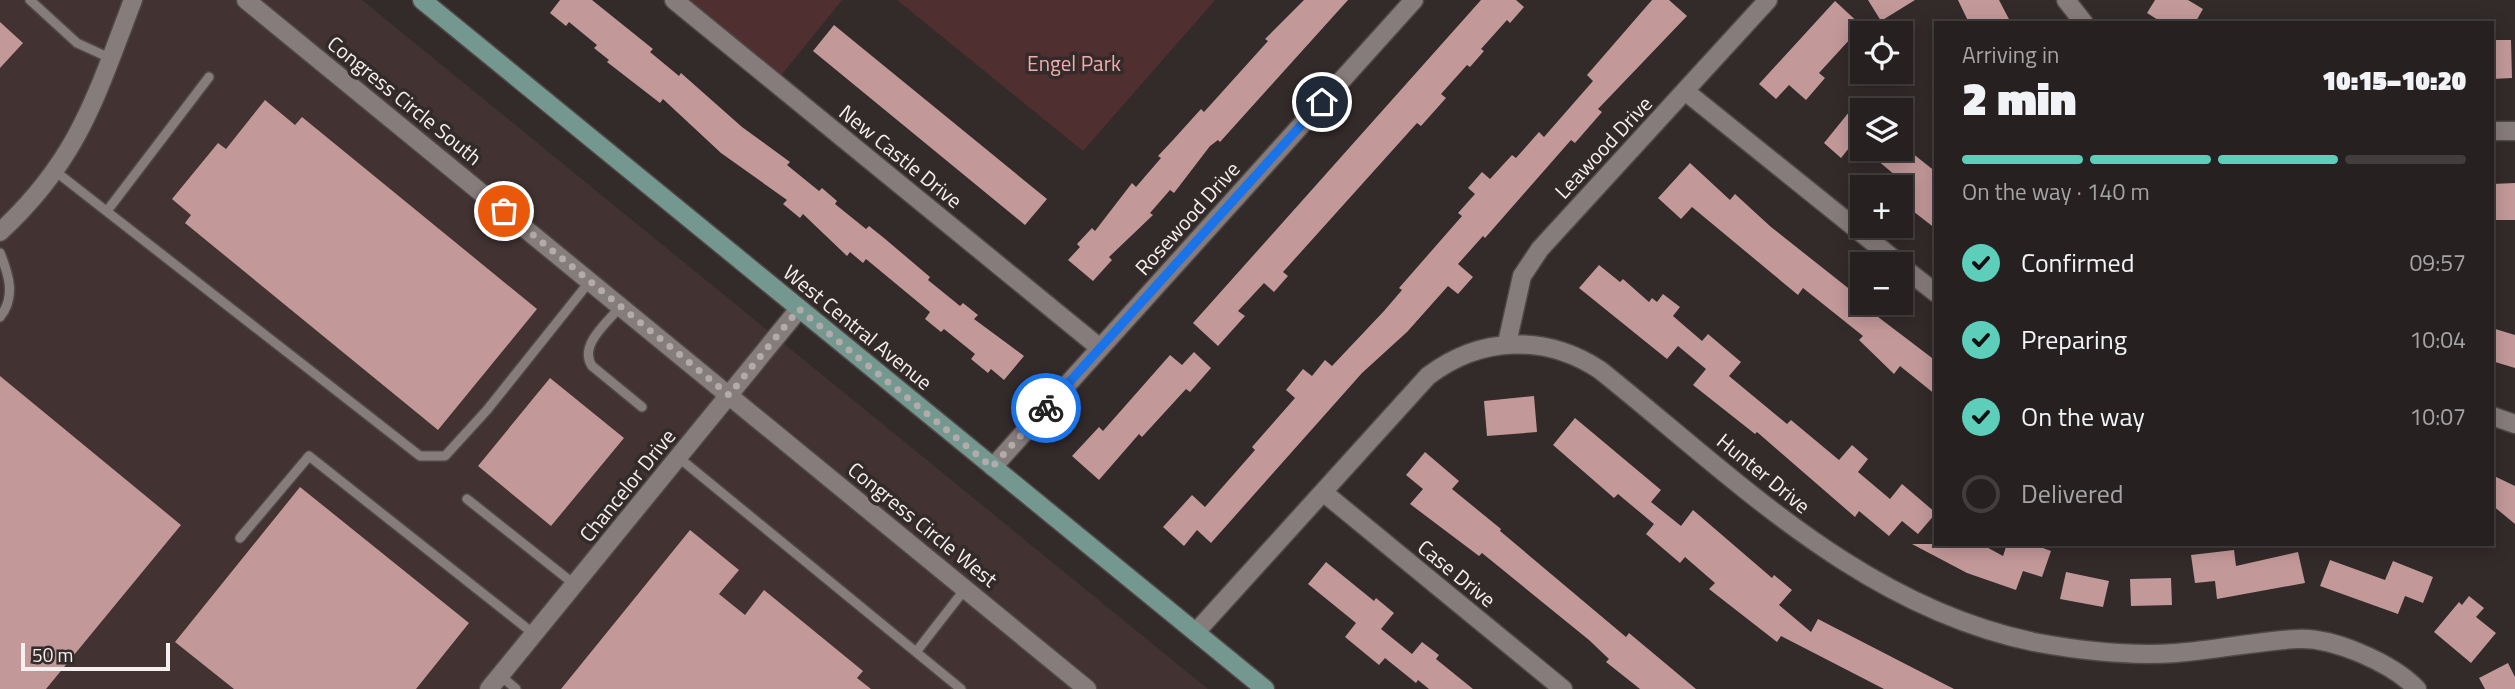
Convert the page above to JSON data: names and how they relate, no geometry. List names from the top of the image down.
{
  "streets": {
    "street": [
      "Congress Circle South",
      "Leawood Drive",
      "New Castle Drive",
      "Rosewood Drive",
      "West Central Avenue",
      "Hunter Drive",
      "Chancelor Drive",
      "Congress Circle West",
      "Case Drive"
    ]
  },
  "crossings": [
    ["Congress Circle South", "Chancelor Drive"],
    ["Congress Circle South", "Congress Circle West"],
    ["Leawood Drive", "Hunter Drive"],
    ["New Castle Drive", "Rosewood Drive"],
    ["Rosewood Drive", "West Central Avenue"],
    ["West Central Avenue", "Hunter Drive"],
    ["West Central Avenue", "Chancelor Drive"],
    ["Hunter Drive", "Case Drive"],
    ["Chancelor Drive", "Congress Circle West"]
  ],
  "parks": ["Engel Park"],
  "scale_bar": "50 m",
  "page": {
    "map_buttons": ["+", "−"],
    "heading": ["2 min", "Arriving in", "10:15–10:20"],
    "bar": "On the way · 140 m",
    "list": [
      ["Confirmed", "09:57"],
      ["Preparing", "10:04"],
      ["On the way", "10:07"],
      "Delivered"
    ],
    "scale": "50 m"
  }
}
